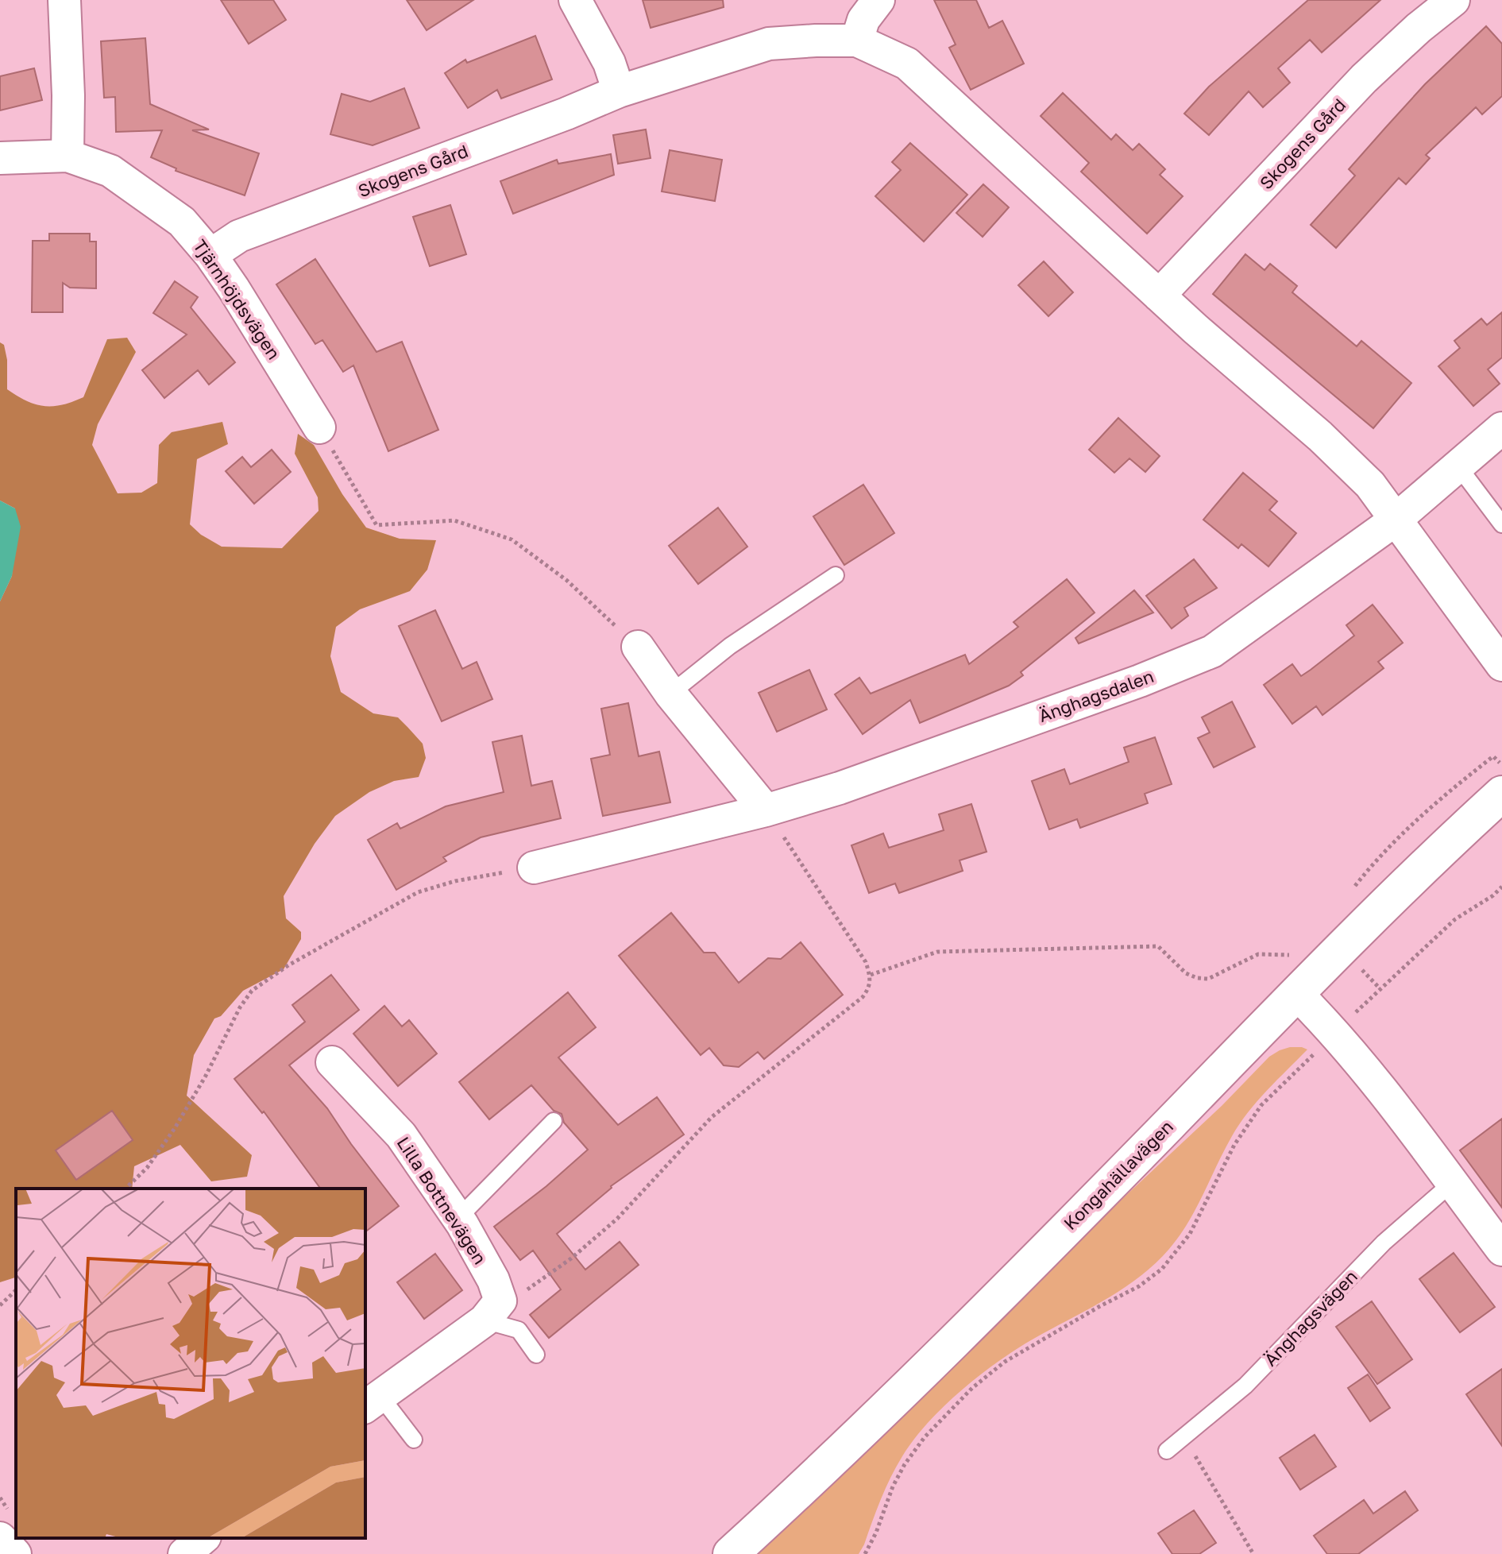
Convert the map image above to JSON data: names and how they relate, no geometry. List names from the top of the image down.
{
  "streets": {
    "street": [
      "Skogens Gård",
      "Tjärnhöjdsvägen",
      "Änghagsdalen",
      "Kongahällavägen",
      "Lilla Bottnevägen"
    ],
    "lane": ["Änghagsvägen"]
  },
  "crossings": [
    ["Skogens Gård", "Tjärnhöjdsvägen"],
    ["Skogens Gård", "Änghagsdalen"]
  ]
}
